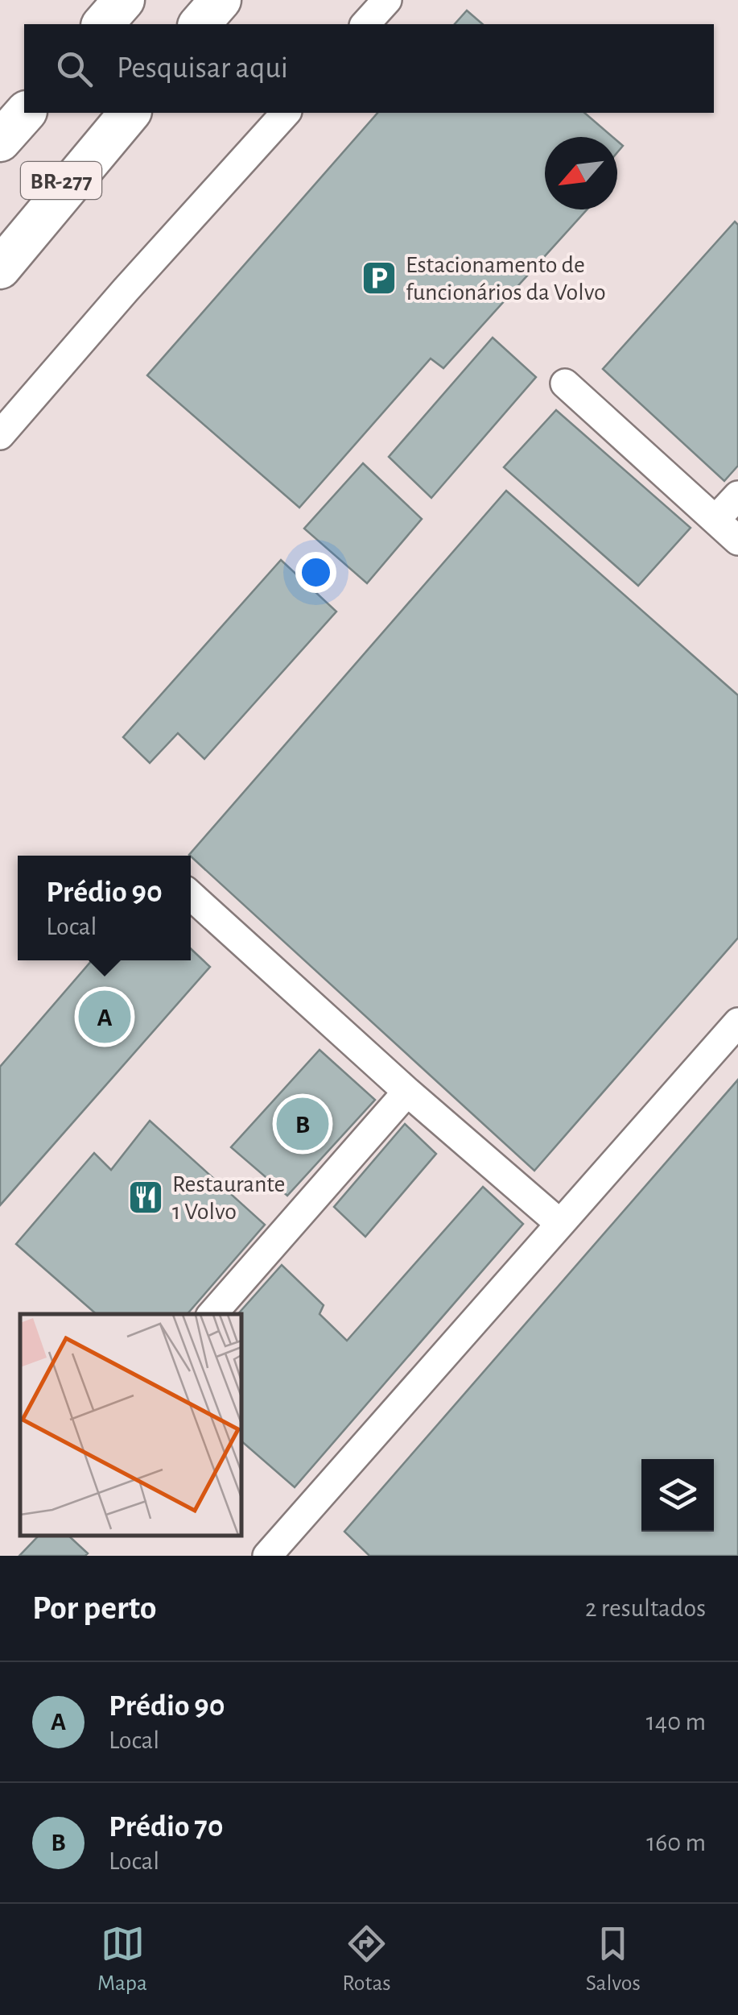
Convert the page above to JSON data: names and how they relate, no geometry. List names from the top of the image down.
{
  "streets": {
    "highway": ["BR-277"]
  },
  "places": {
    "parking": ["Estacionamento de funcionários da Volvo"],
    "restaurant": ["Restaurante 1 Volvo"]
  },
  "north": "bottom left",
  "page": {
    "search": "Pesquisar aqui",
    "popup": ["Prédio 90", "Local"],
    "pins": ["A", "B"],
    "heading": ["Por perto", "2 resultados"],
    "list": [
      {
        "mark": "A",
        "name": "Prédio 90",
        "note": "Local",
        "value": "140 m"
      },
      {
        "mark": "B",
        "name": "Prédio 70",
        "note": "Local",
        "value": "160 m"
      }
    ],
    "nav": ["Mapa", "Rotas", "Salvos"]
  }
}
